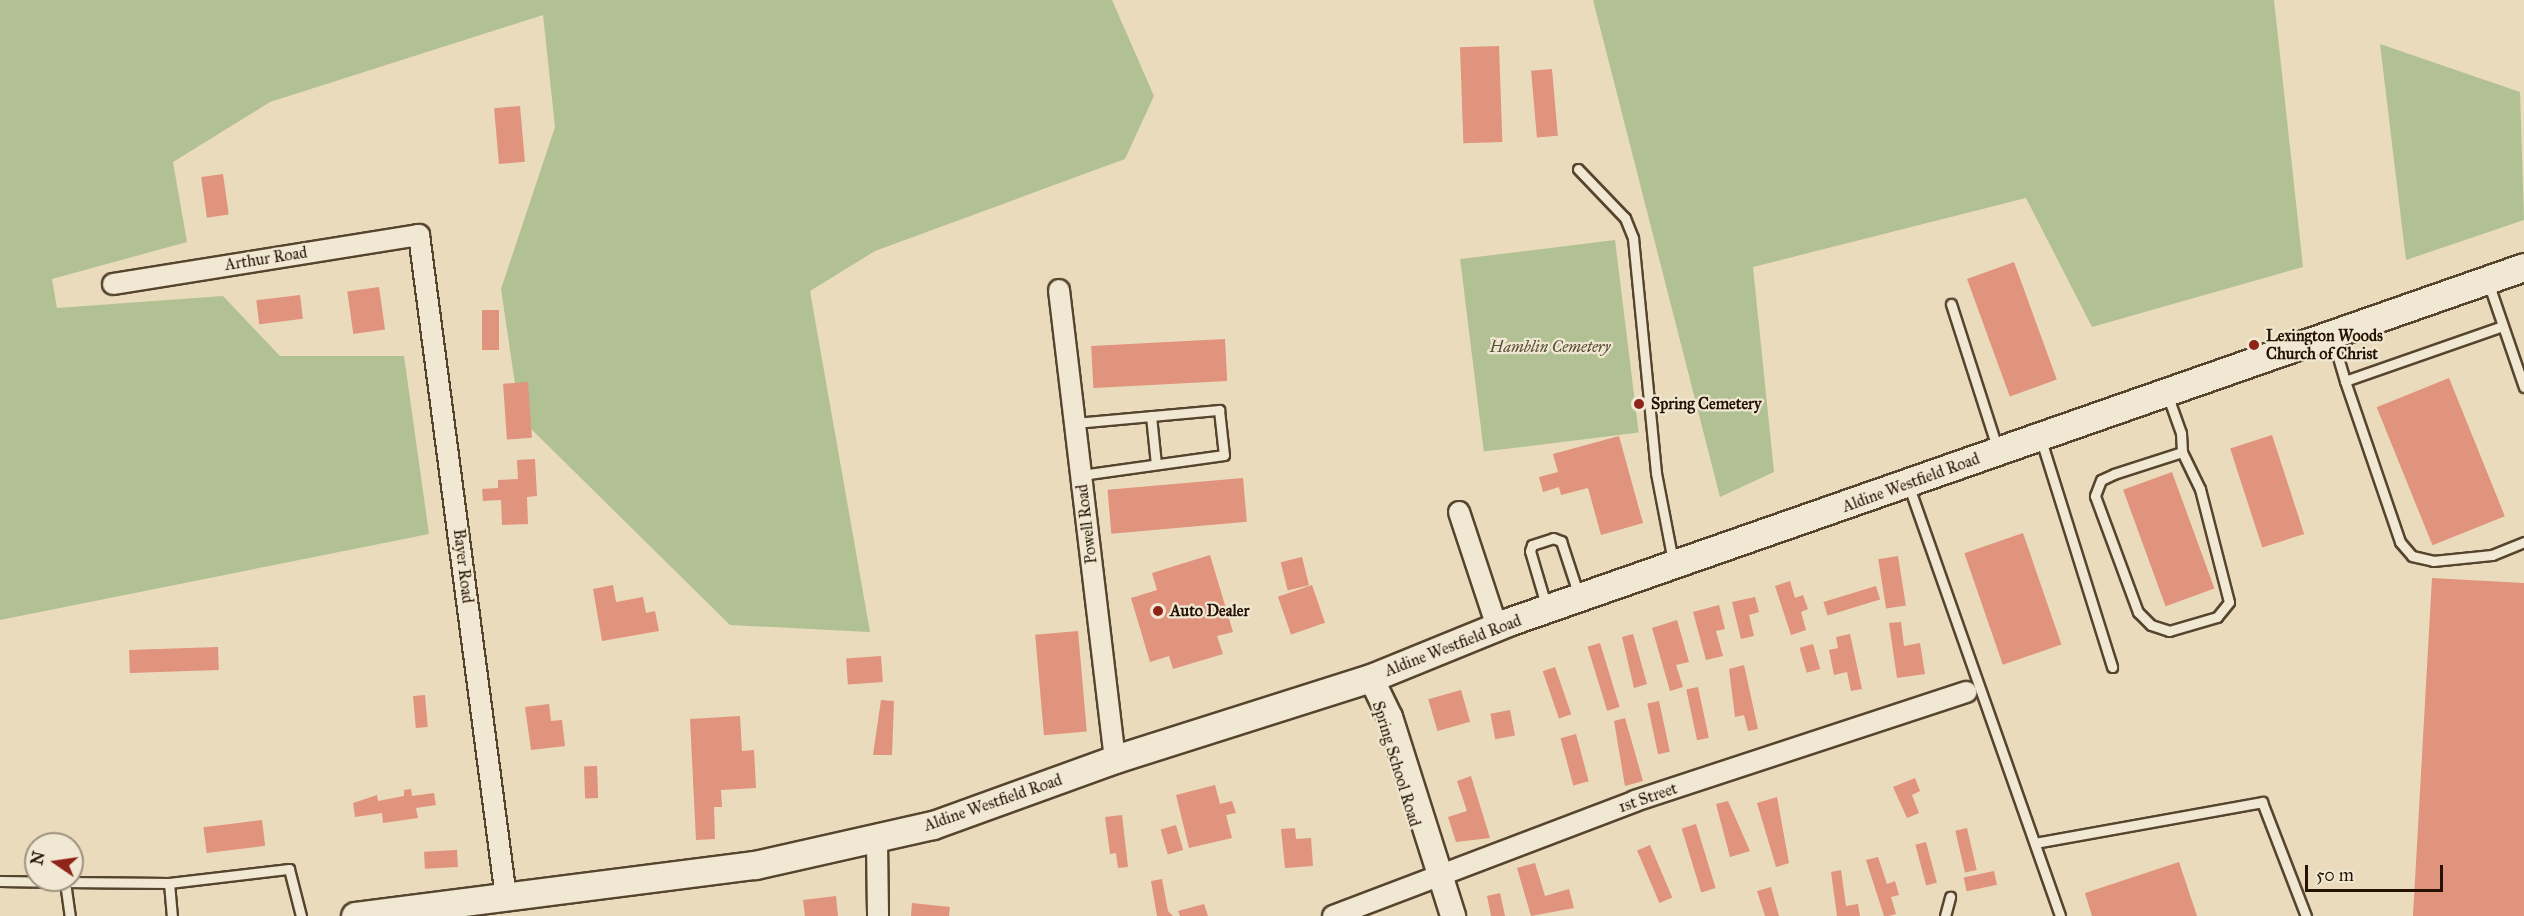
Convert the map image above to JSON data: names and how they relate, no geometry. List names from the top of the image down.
{
  "streets": {
    "main road": ["Aldine Westfield Road"],
    "street": [
      "Arthur Road",
      "Powell Road",
      "Bayer Road",
      "Spring School Road",
      "1st Street"
    ]
  },
  "crossings": [
    ["Arthur Road", "Bayer Road"],
    ["Aldine Westfield Road", "Powell Road"],
    ["Aldine Westfield Road", "Bayer Road"],
    ["Aldine Westfield Road", "Spring School Road"],
    ["Spring School Road", "1st Street"]
  ],
  "parks": ["Hamblin Cemetery"],
  "places": ["Lexington Woods Church of Christ", "Spring Cemetery", "Auto Dealer"],
  "scale_bar": "50 m",
  "north": "left"
}
